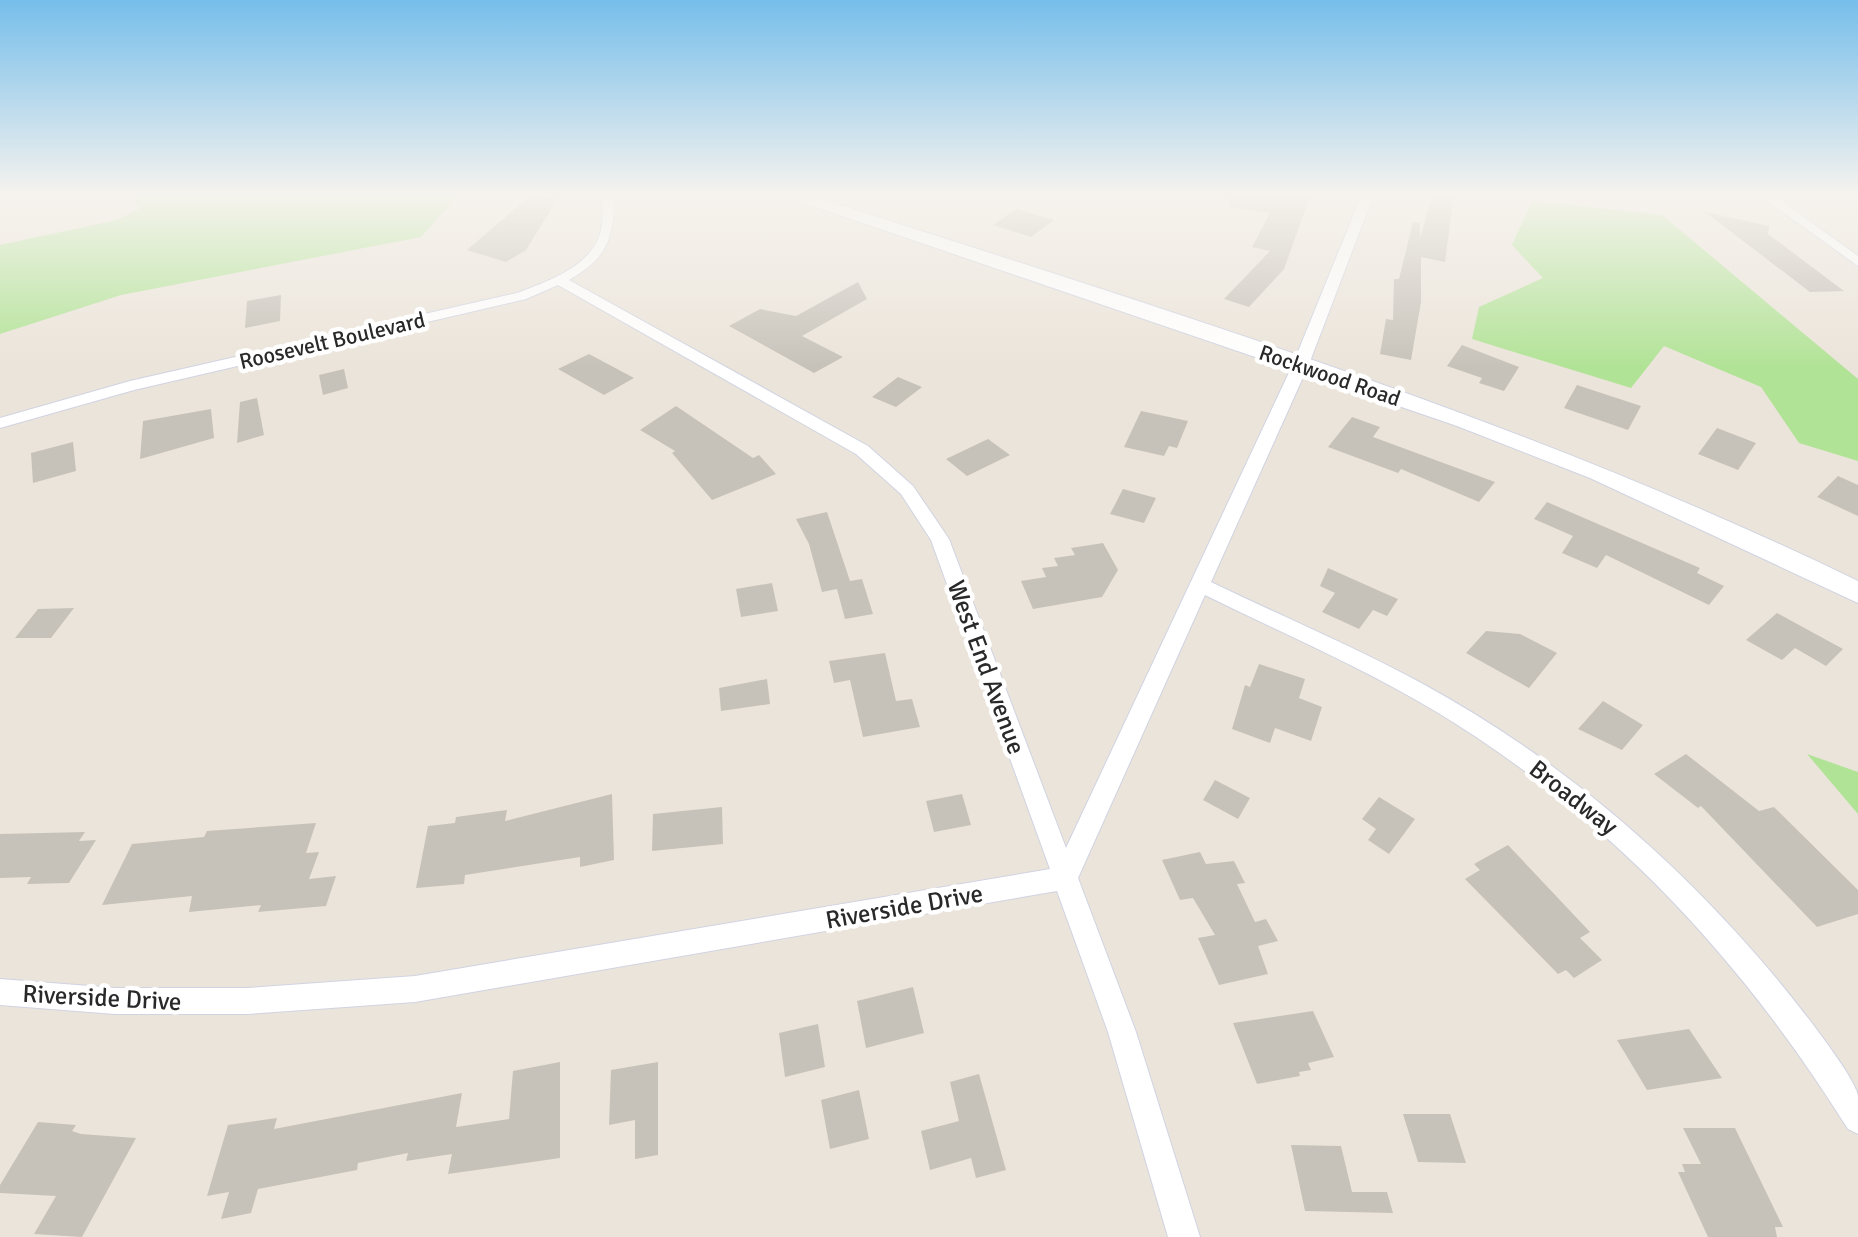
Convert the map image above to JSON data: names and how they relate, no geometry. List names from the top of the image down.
{
  "streets": {
    "street": [
      "Roosevelt Boulevard",
      "Rockwood Road",
      "West End Avenue",
      "Broadway",
      "Riverside Drive"
    ]
  },
  "crossings": [
    ["Roosevelt Boulevard", "West End Avenue"],
    ["West End Avenue", "Riverside Drive"]
  ]
}
